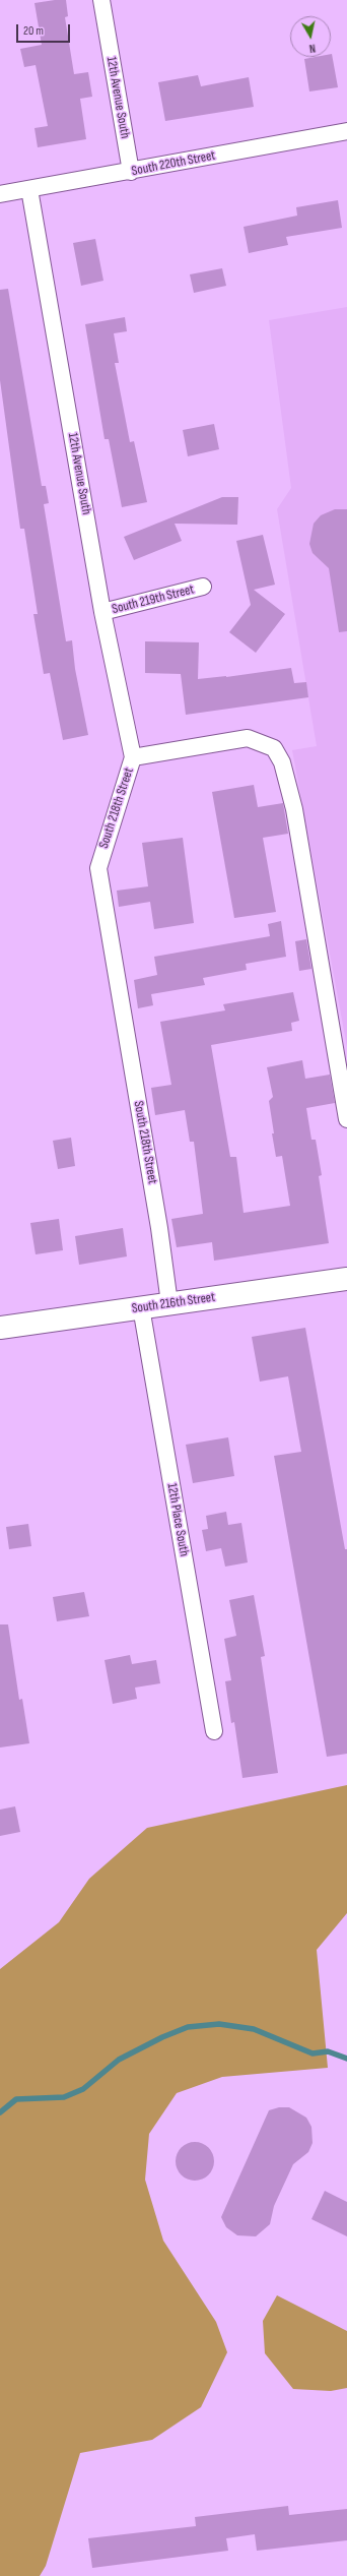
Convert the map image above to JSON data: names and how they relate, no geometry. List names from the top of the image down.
{
  "streets": {
    "main road": ["South 216th Street"],
    "street": [
      "12th Avenue South",
      "South 220th Street",
      "South 219th Street",
      "South 218th Street",
      "12th Place South"
    ]
  },
  "crossings": [
    ["12th Avenue South", "South 220th Street"],
    ["12th Avenue South", "South 219th Street"],
    ["12th Avenue South", "South 218th Street"],
    ["South 218th Street", "South 216th Street"],
    ["South 216th Street", "12th Place South"]
  ],
  "scale_bar": "20 m",
  "north": "bottom"
}
